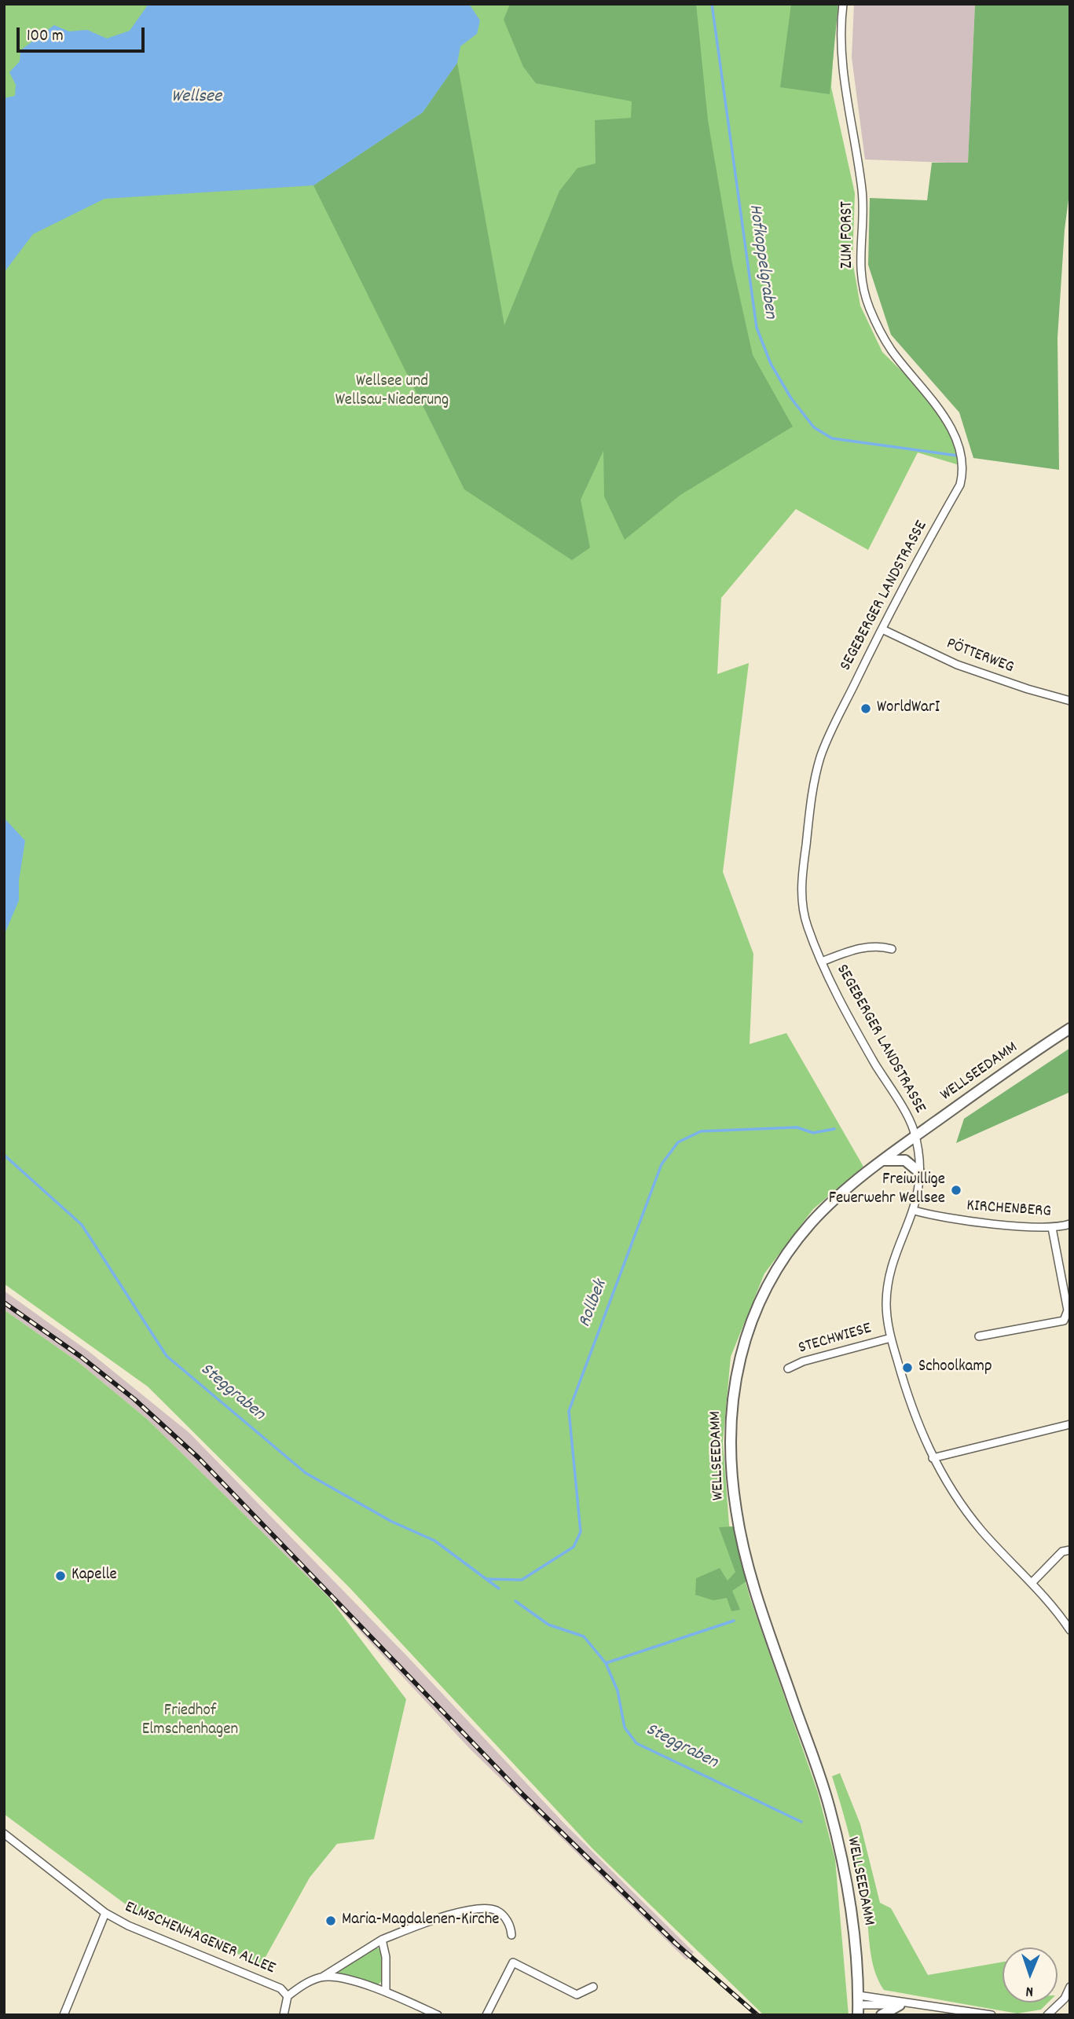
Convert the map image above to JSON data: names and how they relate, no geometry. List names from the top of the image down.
{
  "streets": {
    "main road": ["WELLSEEDAMM"],
    "street": [
      "ZUM FORST",
      "SEGEBERGER LANDSTRASSE",
      "PÖTTERWEG",
      "KIRCHENBERG",
      "STECHWIESE",
      "ELMSCHENHAGENER ALLEE"
    ]
  },
  "crossings": [
    ["ZUM FORST", "SEGEBERGER LANDSTRASSE"],
    ["SEGEBERGER LANDSTRASSE", "PÖTTERWEG"],
    ["SEGEBERGER LANDSTRASSE", "WELLSEEDAMM"],
    ["SEGEBERGER LANDSTRASSE", "KIRCHENBERG"],
    ["SEGEBERGER LANDSTRASSE", "STECHWIESE"]
  ],
  "water": [
    "Wellsee",
    "Hofkoppelgraben",
    "Rollbek",
    "Steggraben"
  ],
  "parks": ["Wellsee und Wellsau-Niederung", "Friedhof Elmschenhagen"],
  "places": [
    "WorldWarI",
    "Freiwillige Feuerwehr Wellsee",
    "Schoolkamp",
    "Kapelle",
    "Maria-Magdalenen-Kirche"
  ],
  "scale_bar": "100 m",
  "north": "bottom"
}
